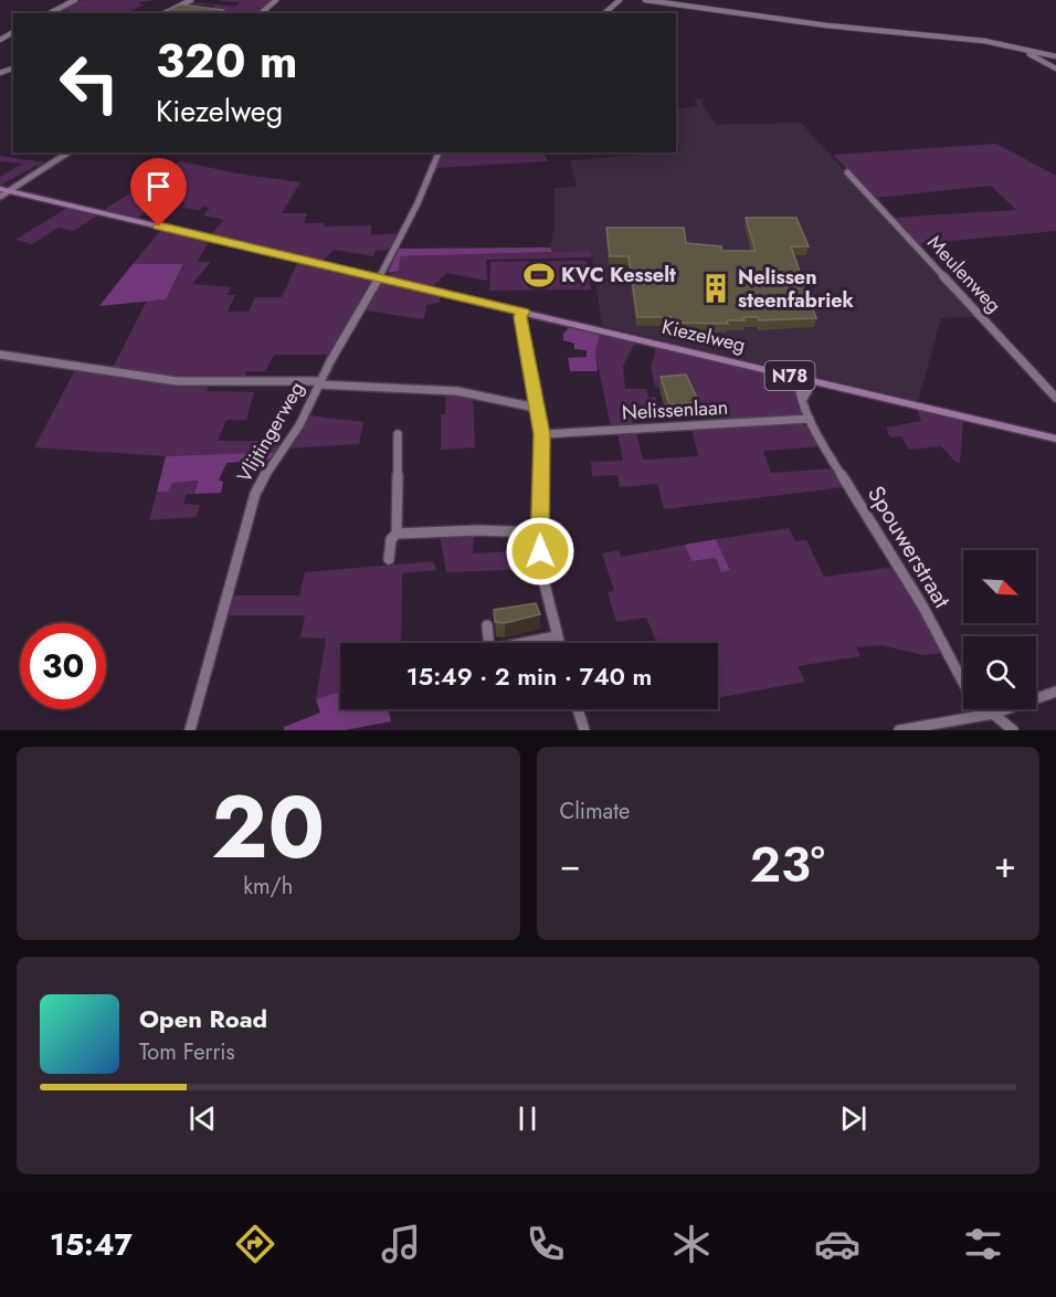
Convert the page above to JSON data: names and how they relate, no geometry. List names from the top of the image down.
{
  "streets": {
    "main road": ["Kiezelweg", "N78"],
    "street": [
      "Meulenweg",
      "Nelissenlaan",
      "Vlijtingerweg",
      "Spouwerstraat"
    ]
  },
  "crossings": [
    ["Kiezelweg", "N78"],
    ["Kiezelweg", "Vlijtingerweg"],
    ["Kiezelweg", "Spouwerstraat"],
    ["N78", "Vlijtingerweg"],
    ["Nelissenlaan", "Spouwerstraat"]
  ],
  "places": {
    "sports": ["KVC Kesselt"],
    "building": ["Nelissen steenfabriek"]
  },
  "north": "bottom right",
  "page": {
    "turn": ["320 m", "Kiezelweg"],
    "limit": "30",
    "trip": "15:49 · 2 min · 740 m",
    "tile": [
      ["20", "km/h"],
      "Climate"
    ],
    "heat": ["−", "23°", "+"],
    "song": ["Open Road", "Tom Ferris"],
    "tabs": "15:47"
  }
}
